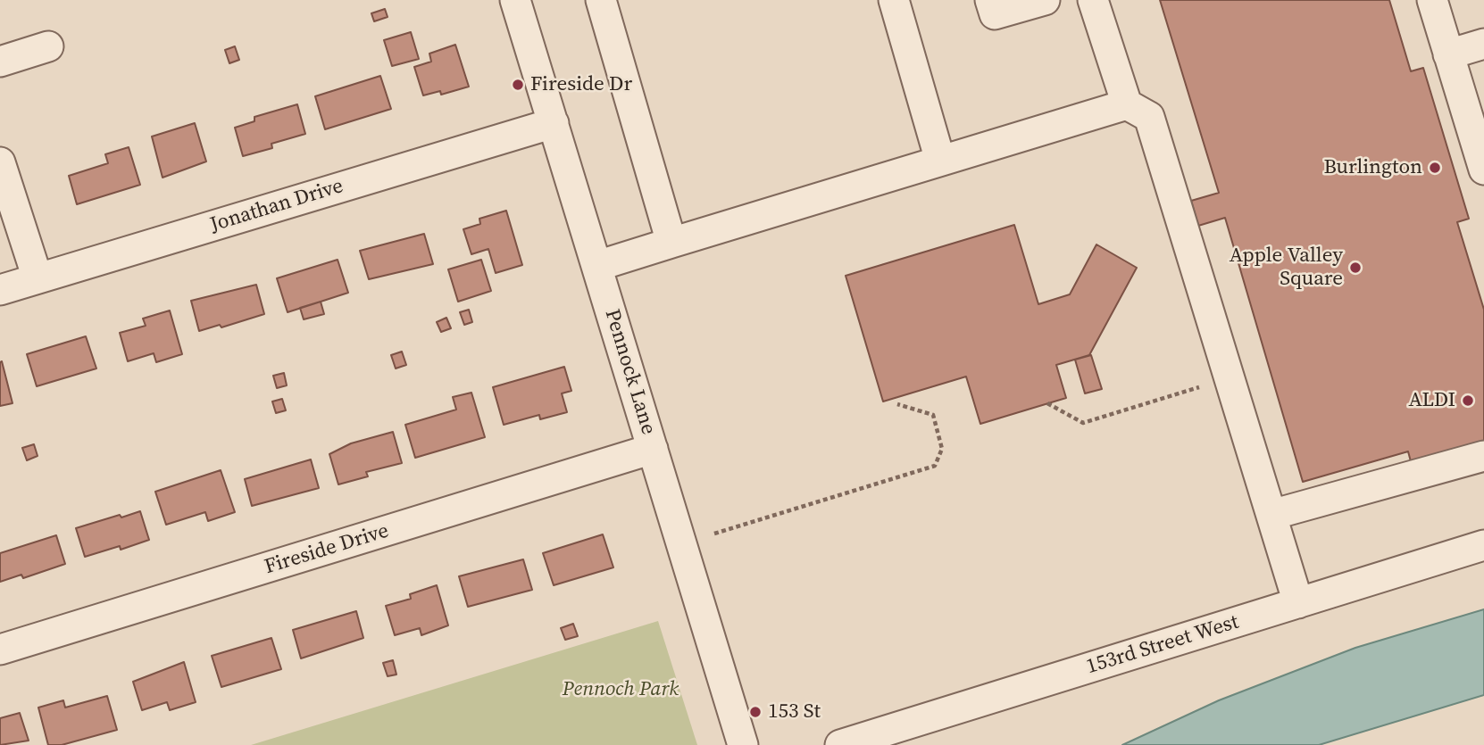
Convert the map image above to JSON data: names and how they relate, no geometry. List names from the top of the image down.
{
  "streets": {
    "street": [
      "Jonathan Drive",
      "Pennock Lane",
      "Fireside Drive",
      "153rd Street West"
    ]
  },
  "crossings": [
    ["Jonathan Drive", "Pennock Lane"],
    ["Pennock Lane", "Fireside Drive"]
  ],
  "parks": ["Pennoch Park"],
  "places": [
    "Fireside Dr",
    "Burlington",
    "Apple Valley Square",
    "ALDI",
    "153 St"
  ]
}
